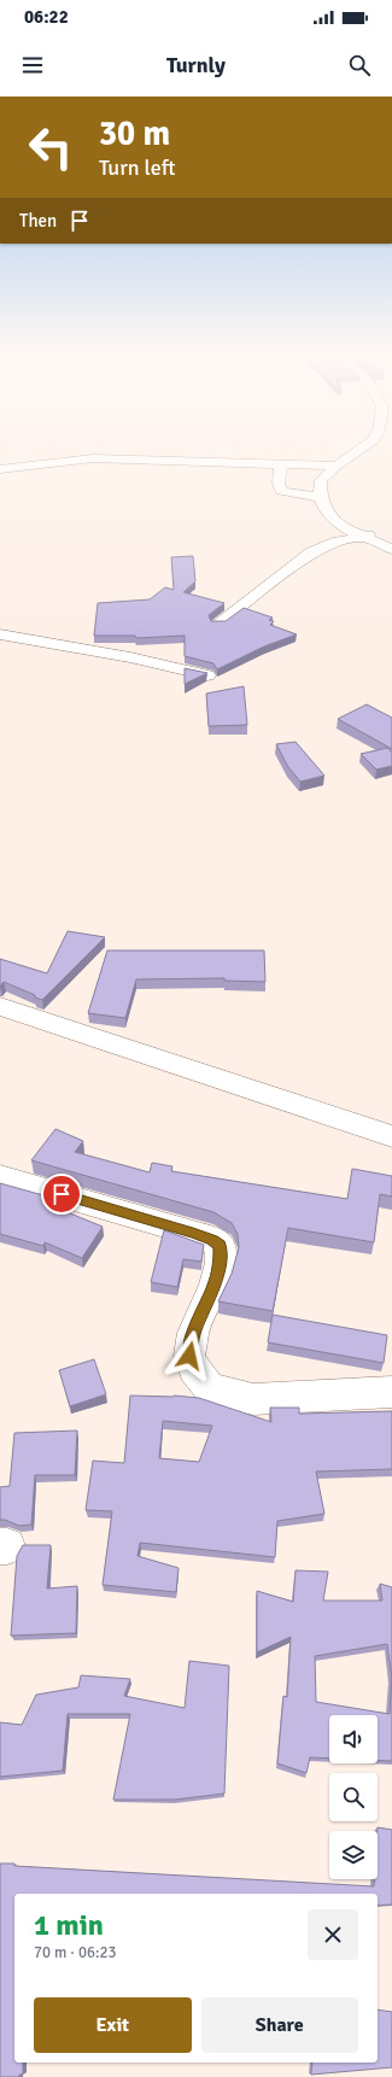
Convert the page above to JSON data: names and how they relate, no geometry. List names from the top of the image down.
{
  "page": {
    "status": "06:22",
    "header": "Turnly",
    "turn": ["30 m", "Turn left"],
    "then": "Then",
    "heading": ["1 min", "70 m · 06:23"],
    "buttons": ["Exit", "Share"]
  }
}
